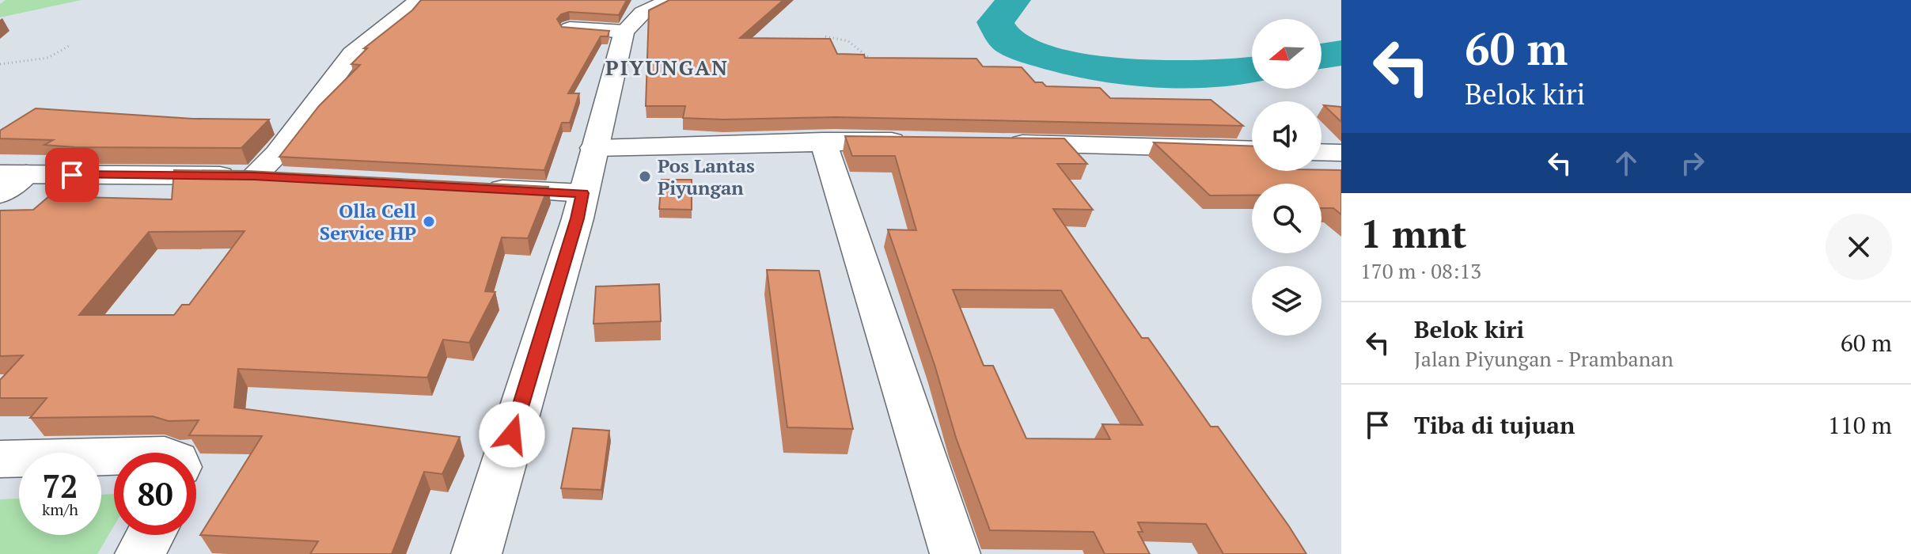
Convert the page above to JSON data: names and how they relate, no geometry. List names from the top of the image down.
{
  "districts": ["PIYUNGAN"],
  "places": ["Pos Lantas Piyungan", "Olla Cell Service HP"],
  "north": "left",
  "page": {
    "turn": ["60 m", "Belok kiri"],
    "heading": ["1 mnt", "170 m · 08:13"],
    "list": [
      {
        "name": "Belok kiri",
        "note": "Jalan Piyungan - Prambanan",
        "value": "60 m"
      },
      {
        "name": "Tiba di tujuan",
        "value": "110 m"
      }
    ],
    "speed": "72 km/h",
    "limit": "80"
  }
}
